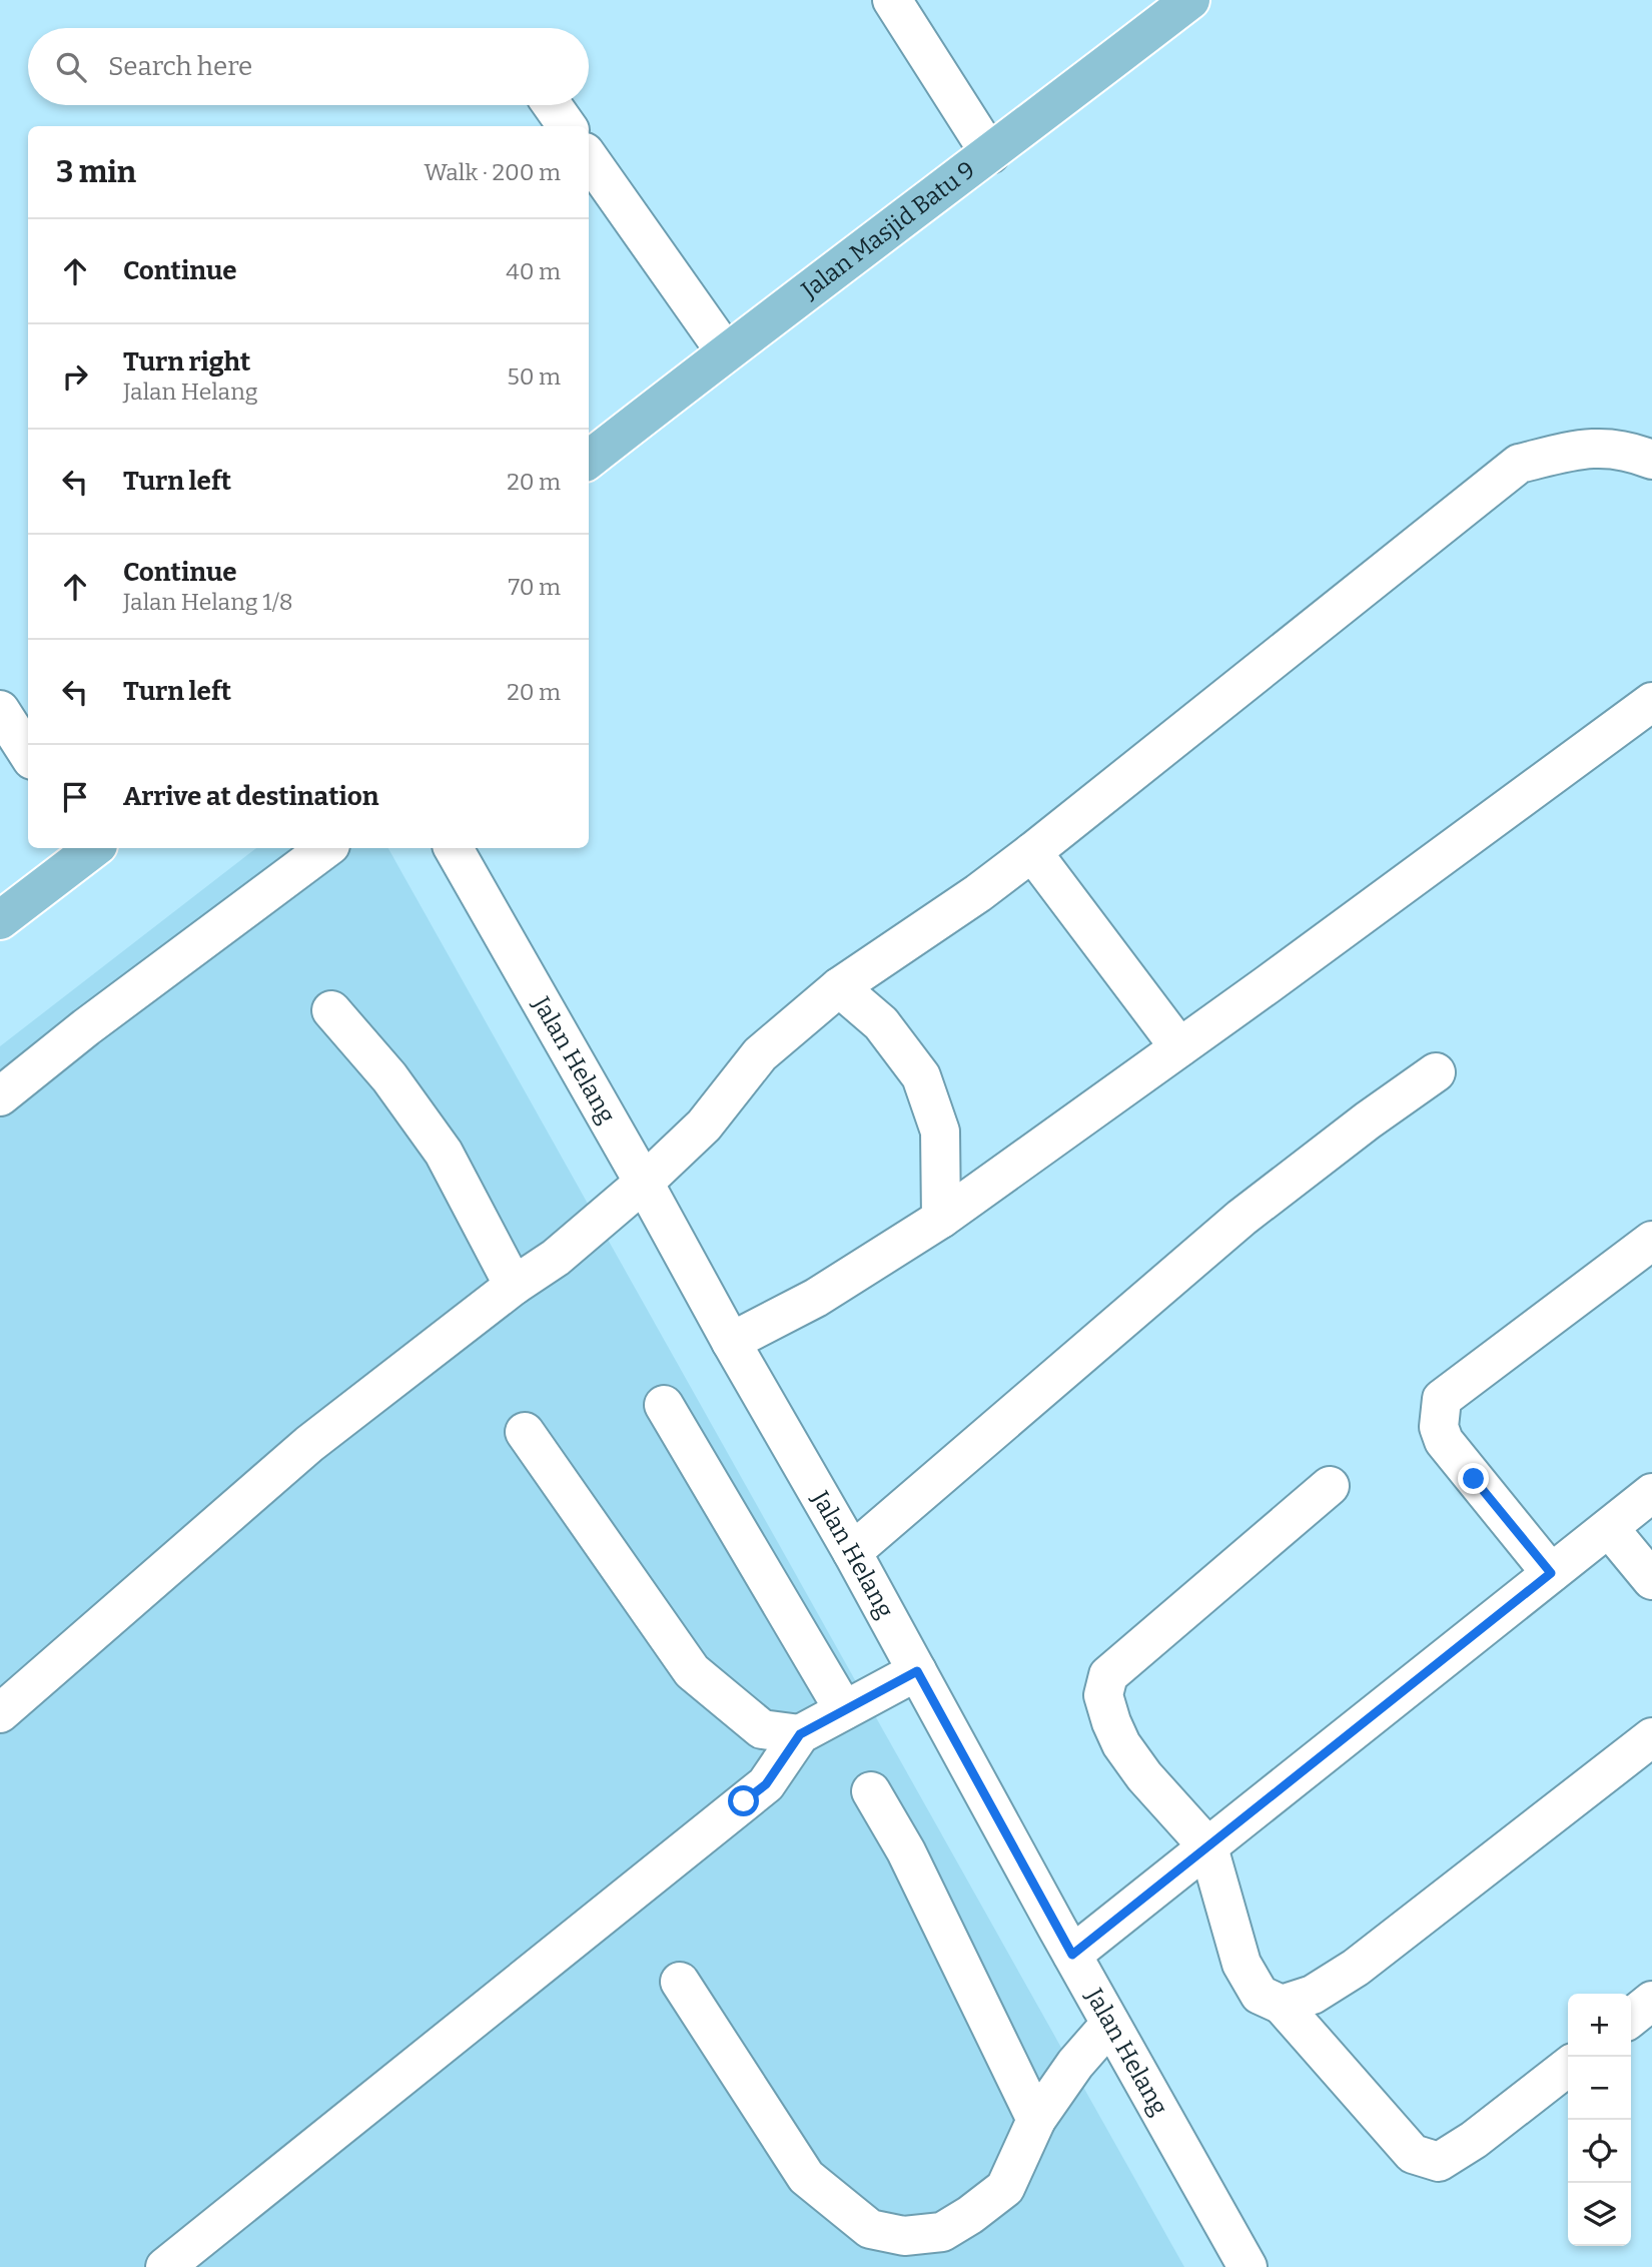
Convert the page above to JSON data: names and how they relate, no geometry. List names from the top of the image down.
{
  "streets": {
    "main road": ["Jalan Masjid Batu 9"],
    "street": ["Jalan Helang"]
  },
  "page": {
    "search": "Search here",
    "heading": ["3 min", "Walk · 200 m"],
    "list": [
      ["Continue", "40 m"],
      ["Turn right", "Jalan Helang", "50 m"],
      ["Turn left", "20 m"],
      ["Continue", "Jalan Helang 1/8", "70 m"],
      ["Turn left", "20 m"],
      "Arrive at destination"
    ],
    "map_buttons": ["+", "−"]
  }
}
